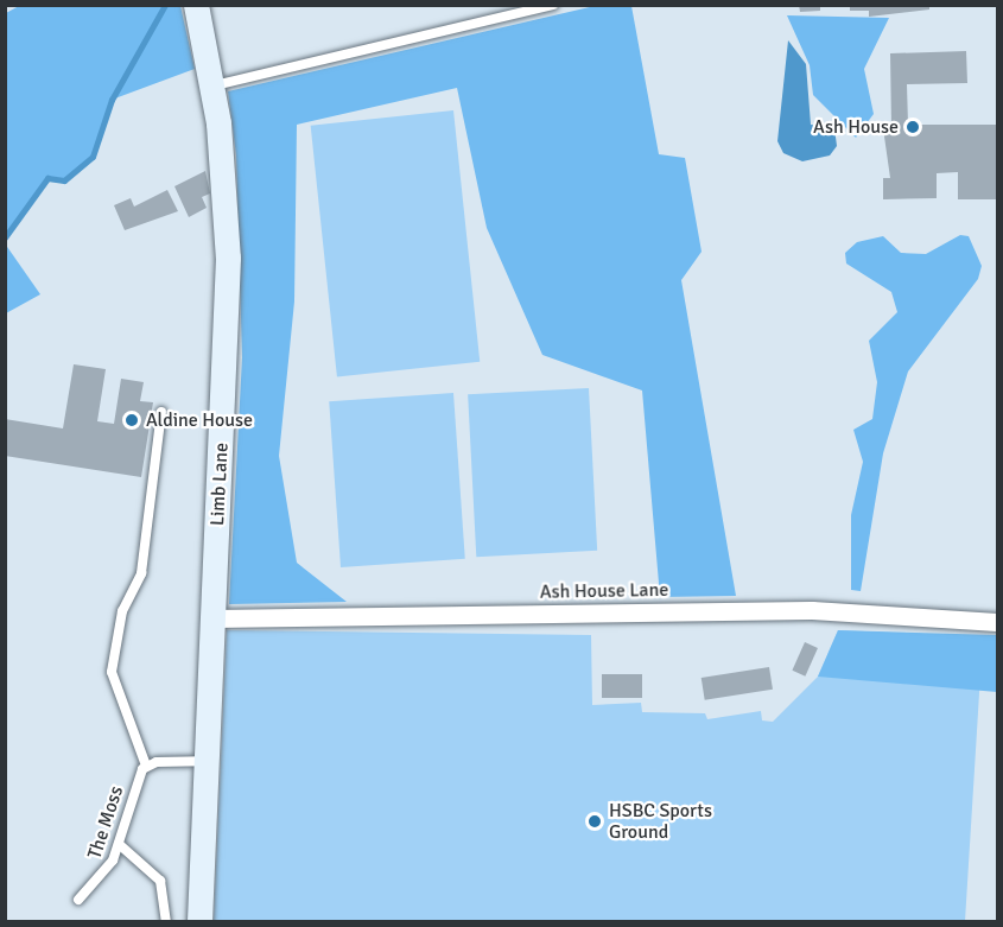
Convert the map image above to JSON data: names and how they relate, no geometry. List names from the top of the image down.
{
  "streets": {
    "street": ["Limb Lane", "Ash House Lane"],
    "lane": ["The Moss"]
  },
  "crossings": [
    ["Limb Lane", "Ash House Lane"]
  ],
  "places": ["Ash House", "Aldine House", "HSBC Sports Ground"]
}
